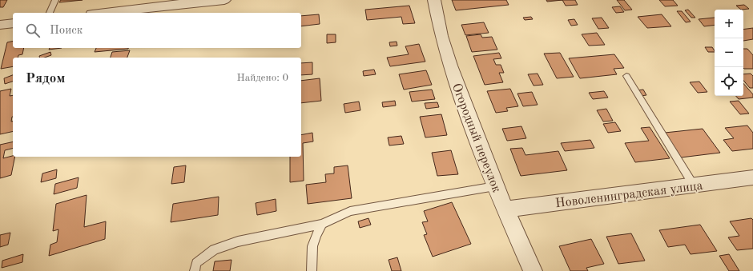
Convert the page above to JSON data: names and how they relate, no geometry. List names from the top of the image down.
{
  "streets": {
    "street": ["Огородный переулок", "Новоленинградская улица"]
  },
  "crossings": [
    ["Огородный переулок", "Новоленинградская улица"]
  ],
  "page": {
    "map_buttons": ["+", "−"],
    "search": "Поиск",
    "heading": ["Рядом", "Найдено: 0"]
  }
}
